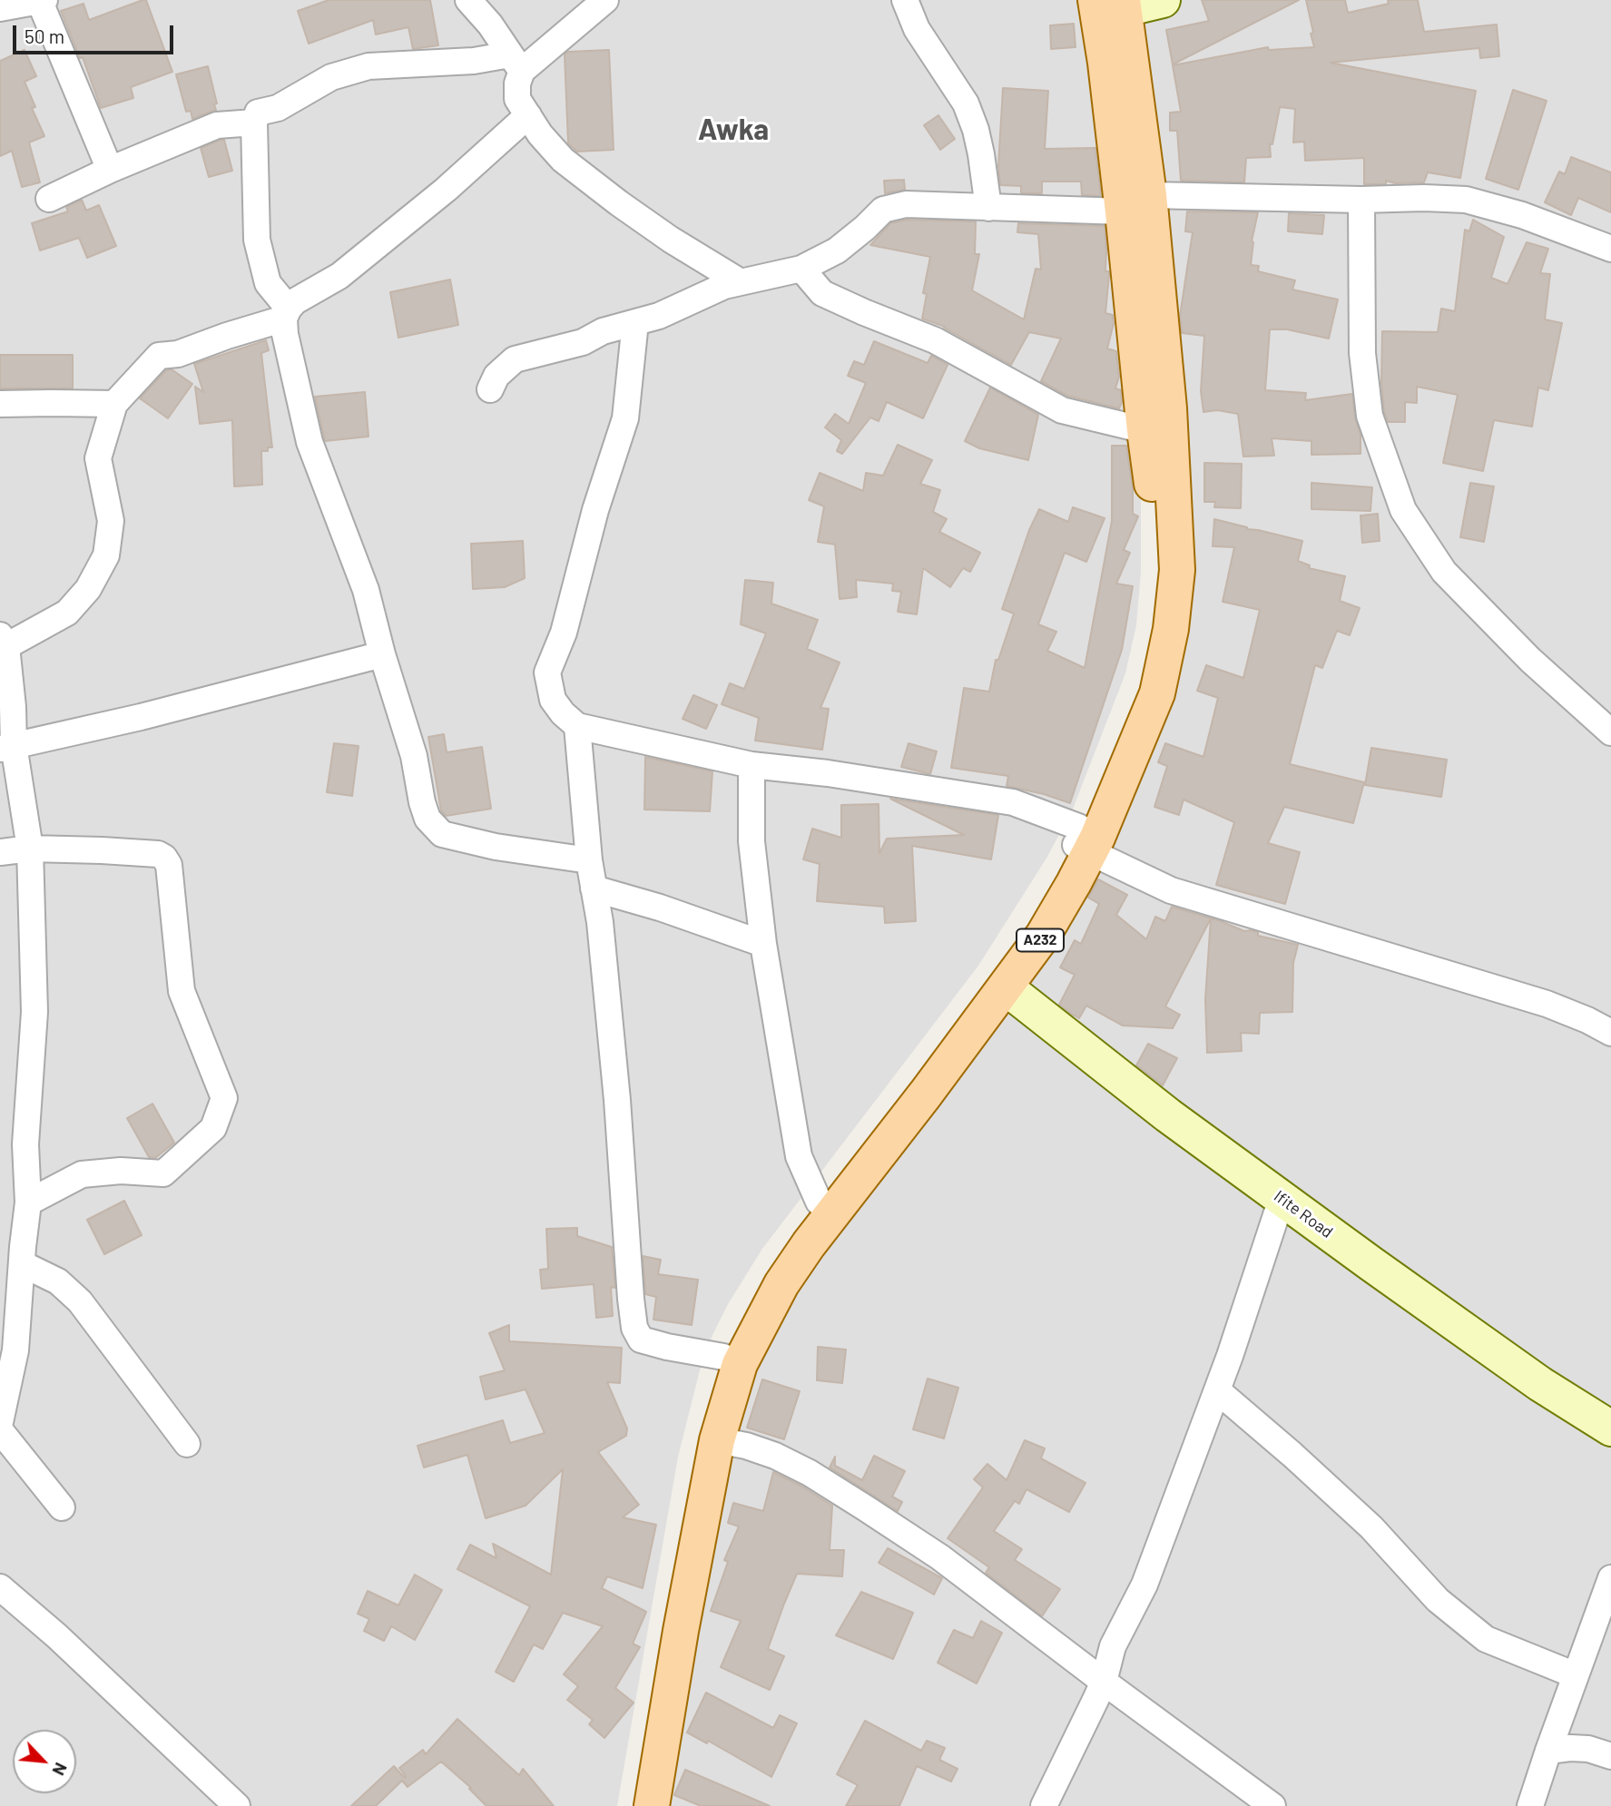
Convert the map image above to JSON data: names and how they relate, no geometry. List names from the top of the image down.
{
  "streets": {
    "main road": ["A232"],
    "street": ["Ifite Road"]
  },
  "crossings": [
    ["A232", "Ifite Road"]
  ],
  "districts": ["Awka"],
  "scale_bar": "50 m",
  "north": "bottom right"
}
